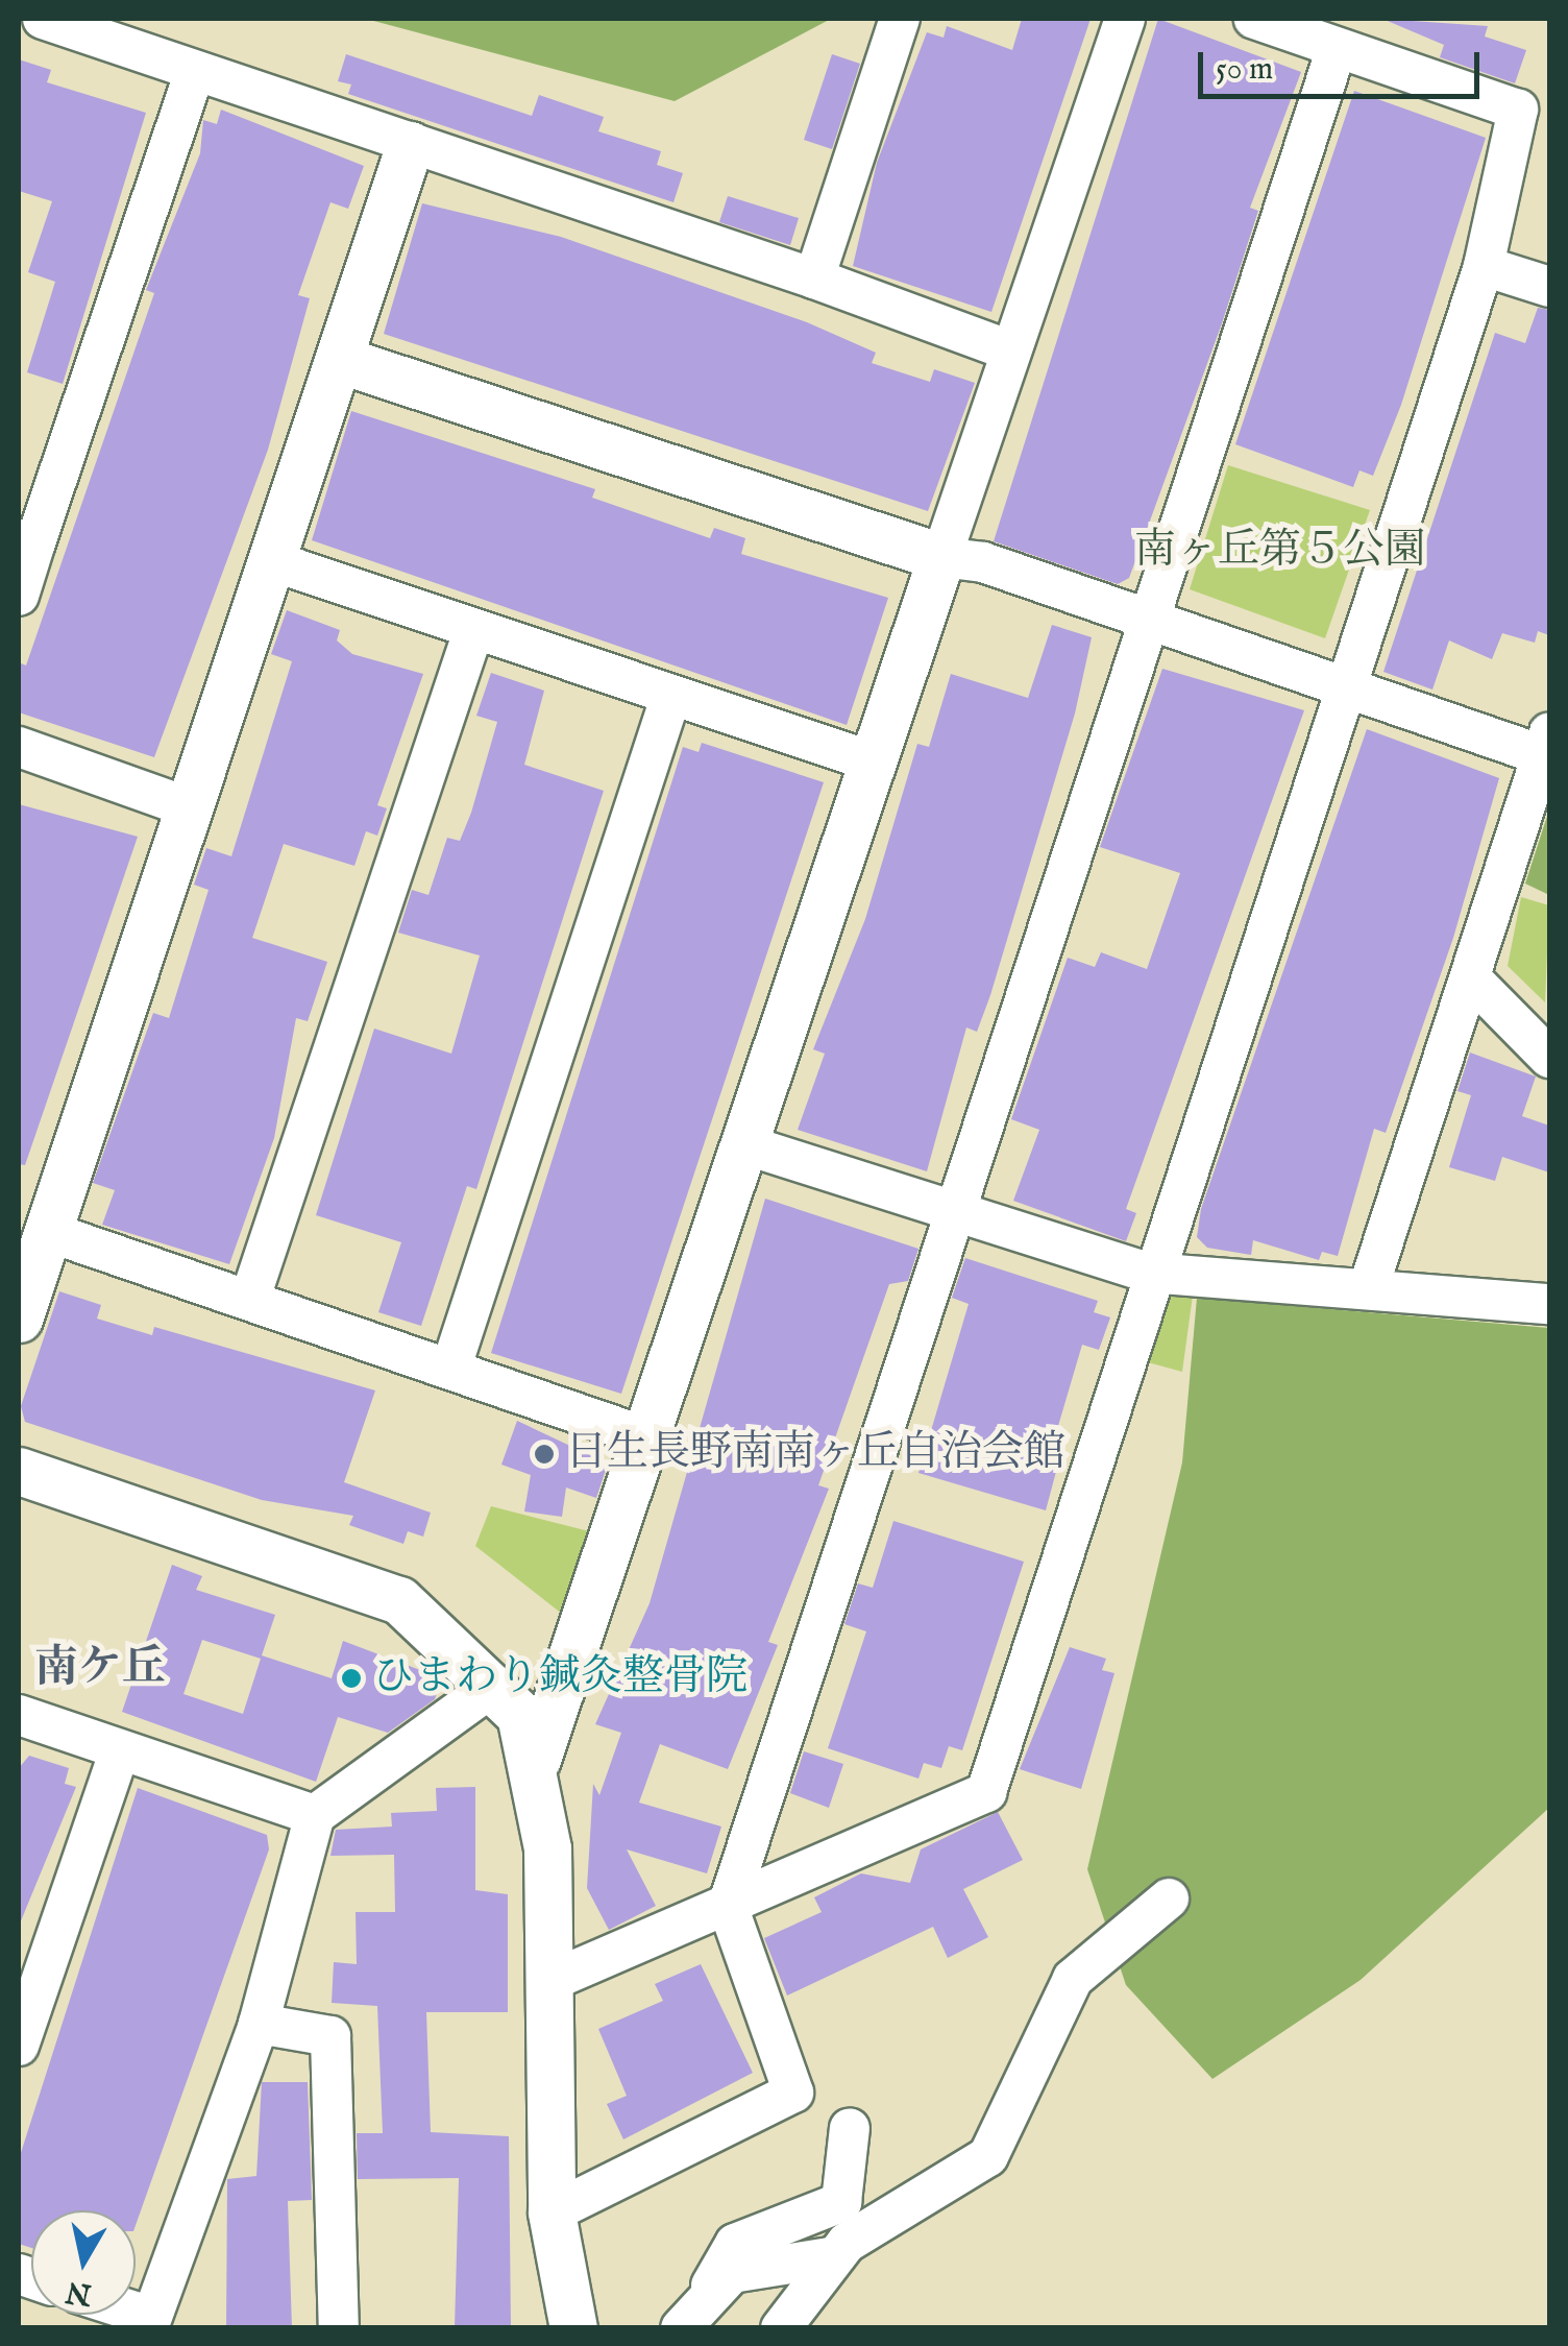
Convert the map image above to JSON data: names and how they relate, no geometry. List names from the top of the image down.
{
  "districts": ["南ケ丘"],
  "parks": ["南ヶ丘第５公園"],
  "places": ["日生長野南南ヶ丘自治会館", "ひまわり鍼灸整骨院"],
  "scale_bar": "50 m",
  "north": "bottom"
}
